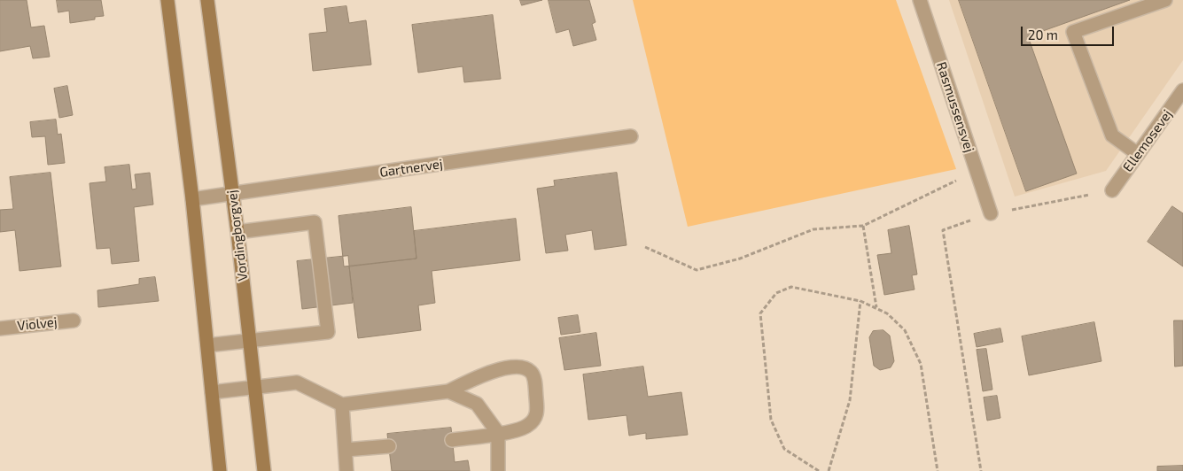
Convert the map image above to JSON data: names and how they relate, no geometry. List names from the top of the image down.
{
  "streets": {
    "main road": ["Vordingborgvej"],
    "street": [
      "Rasmussensvej",
      "Ellemosevej",
      "Gartnervej",
      "Violvej"
    ]
  },
  "crossings": [
    ["Gartnervej", "Vordingborgvej"]
  ],
  "scale_bar": "20 m"
}
